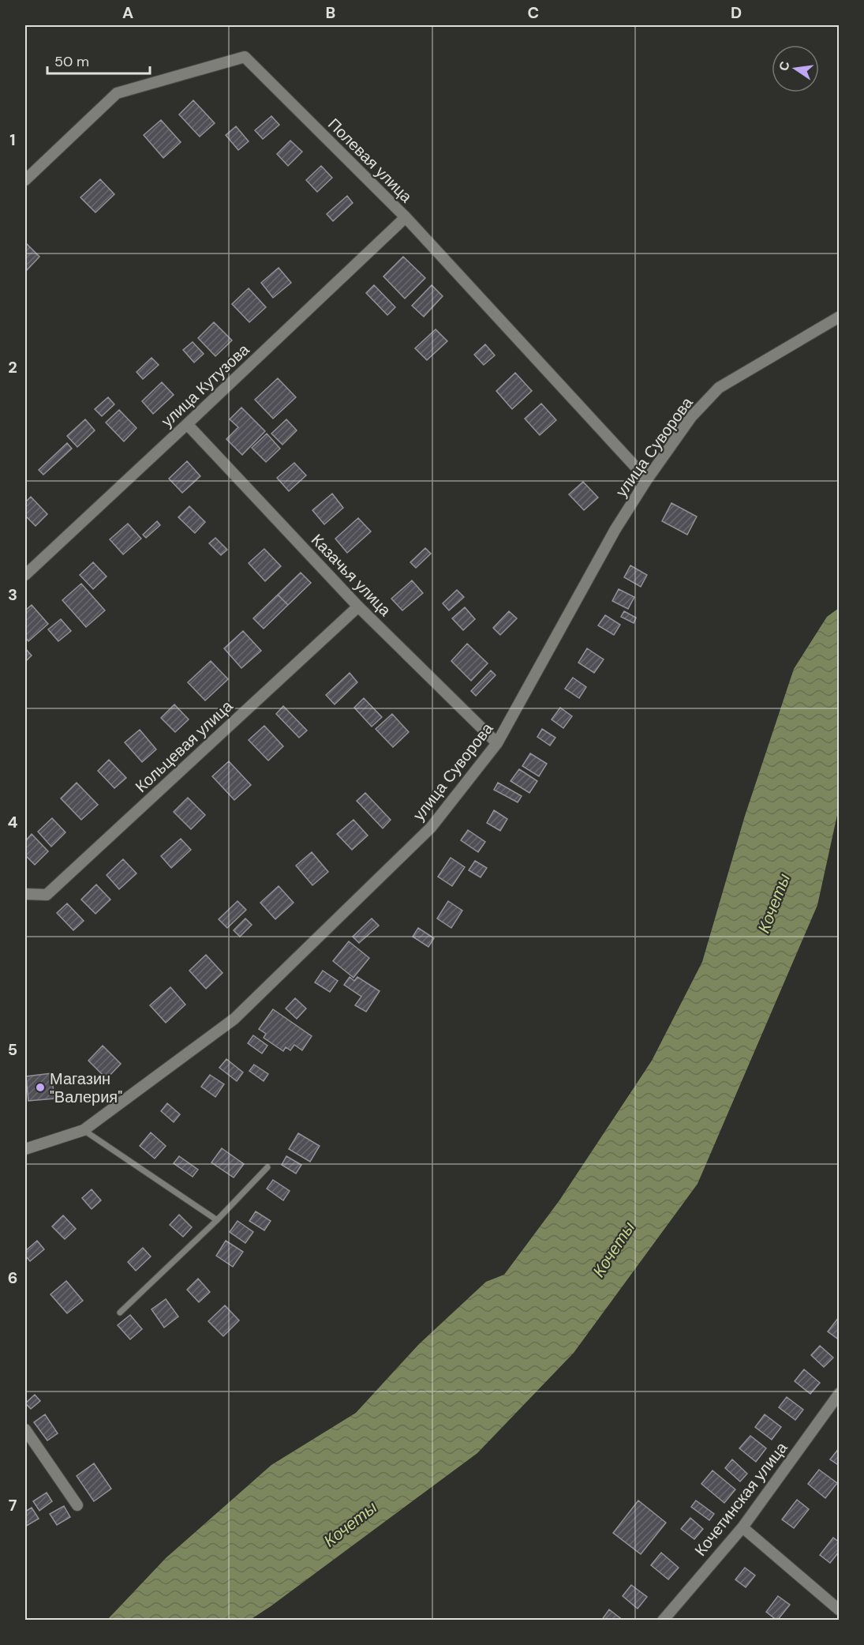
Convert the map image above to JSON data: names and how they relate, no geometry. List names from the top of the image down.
{
  "streets": {
    "street": [
      "Полевая улица",
      "улица Кутузова",
      "улица Суворова",
      "Казачья улица",
      "Кольцевая улица",
      "Кочетинская улица"
    ]
  },
  "crossings": [
    ["Полевая улица", "улица Кутузова"],
    ["Полевая улица", "улица Суворова"],
    ["улица Кутузова", "Казачья улица"],
    ["улица Суворова", "Казачья улица"],
    ["Казачья улица", "Кольцевая улица"]
  ],
  "water": ["Кочеты"],
  "places": ["Магазин \"Валерия\""],
  "scale_bar": "50 m",
  "north": "left",
  "grid": {
    "columns": [
      "A",
      "B",
      "C",
      "D"
    ],
    "rows": [
      "1",
      "2",
      "3",
      "4",
      "5",
      "6",
      "7"
    ]
  }
}
